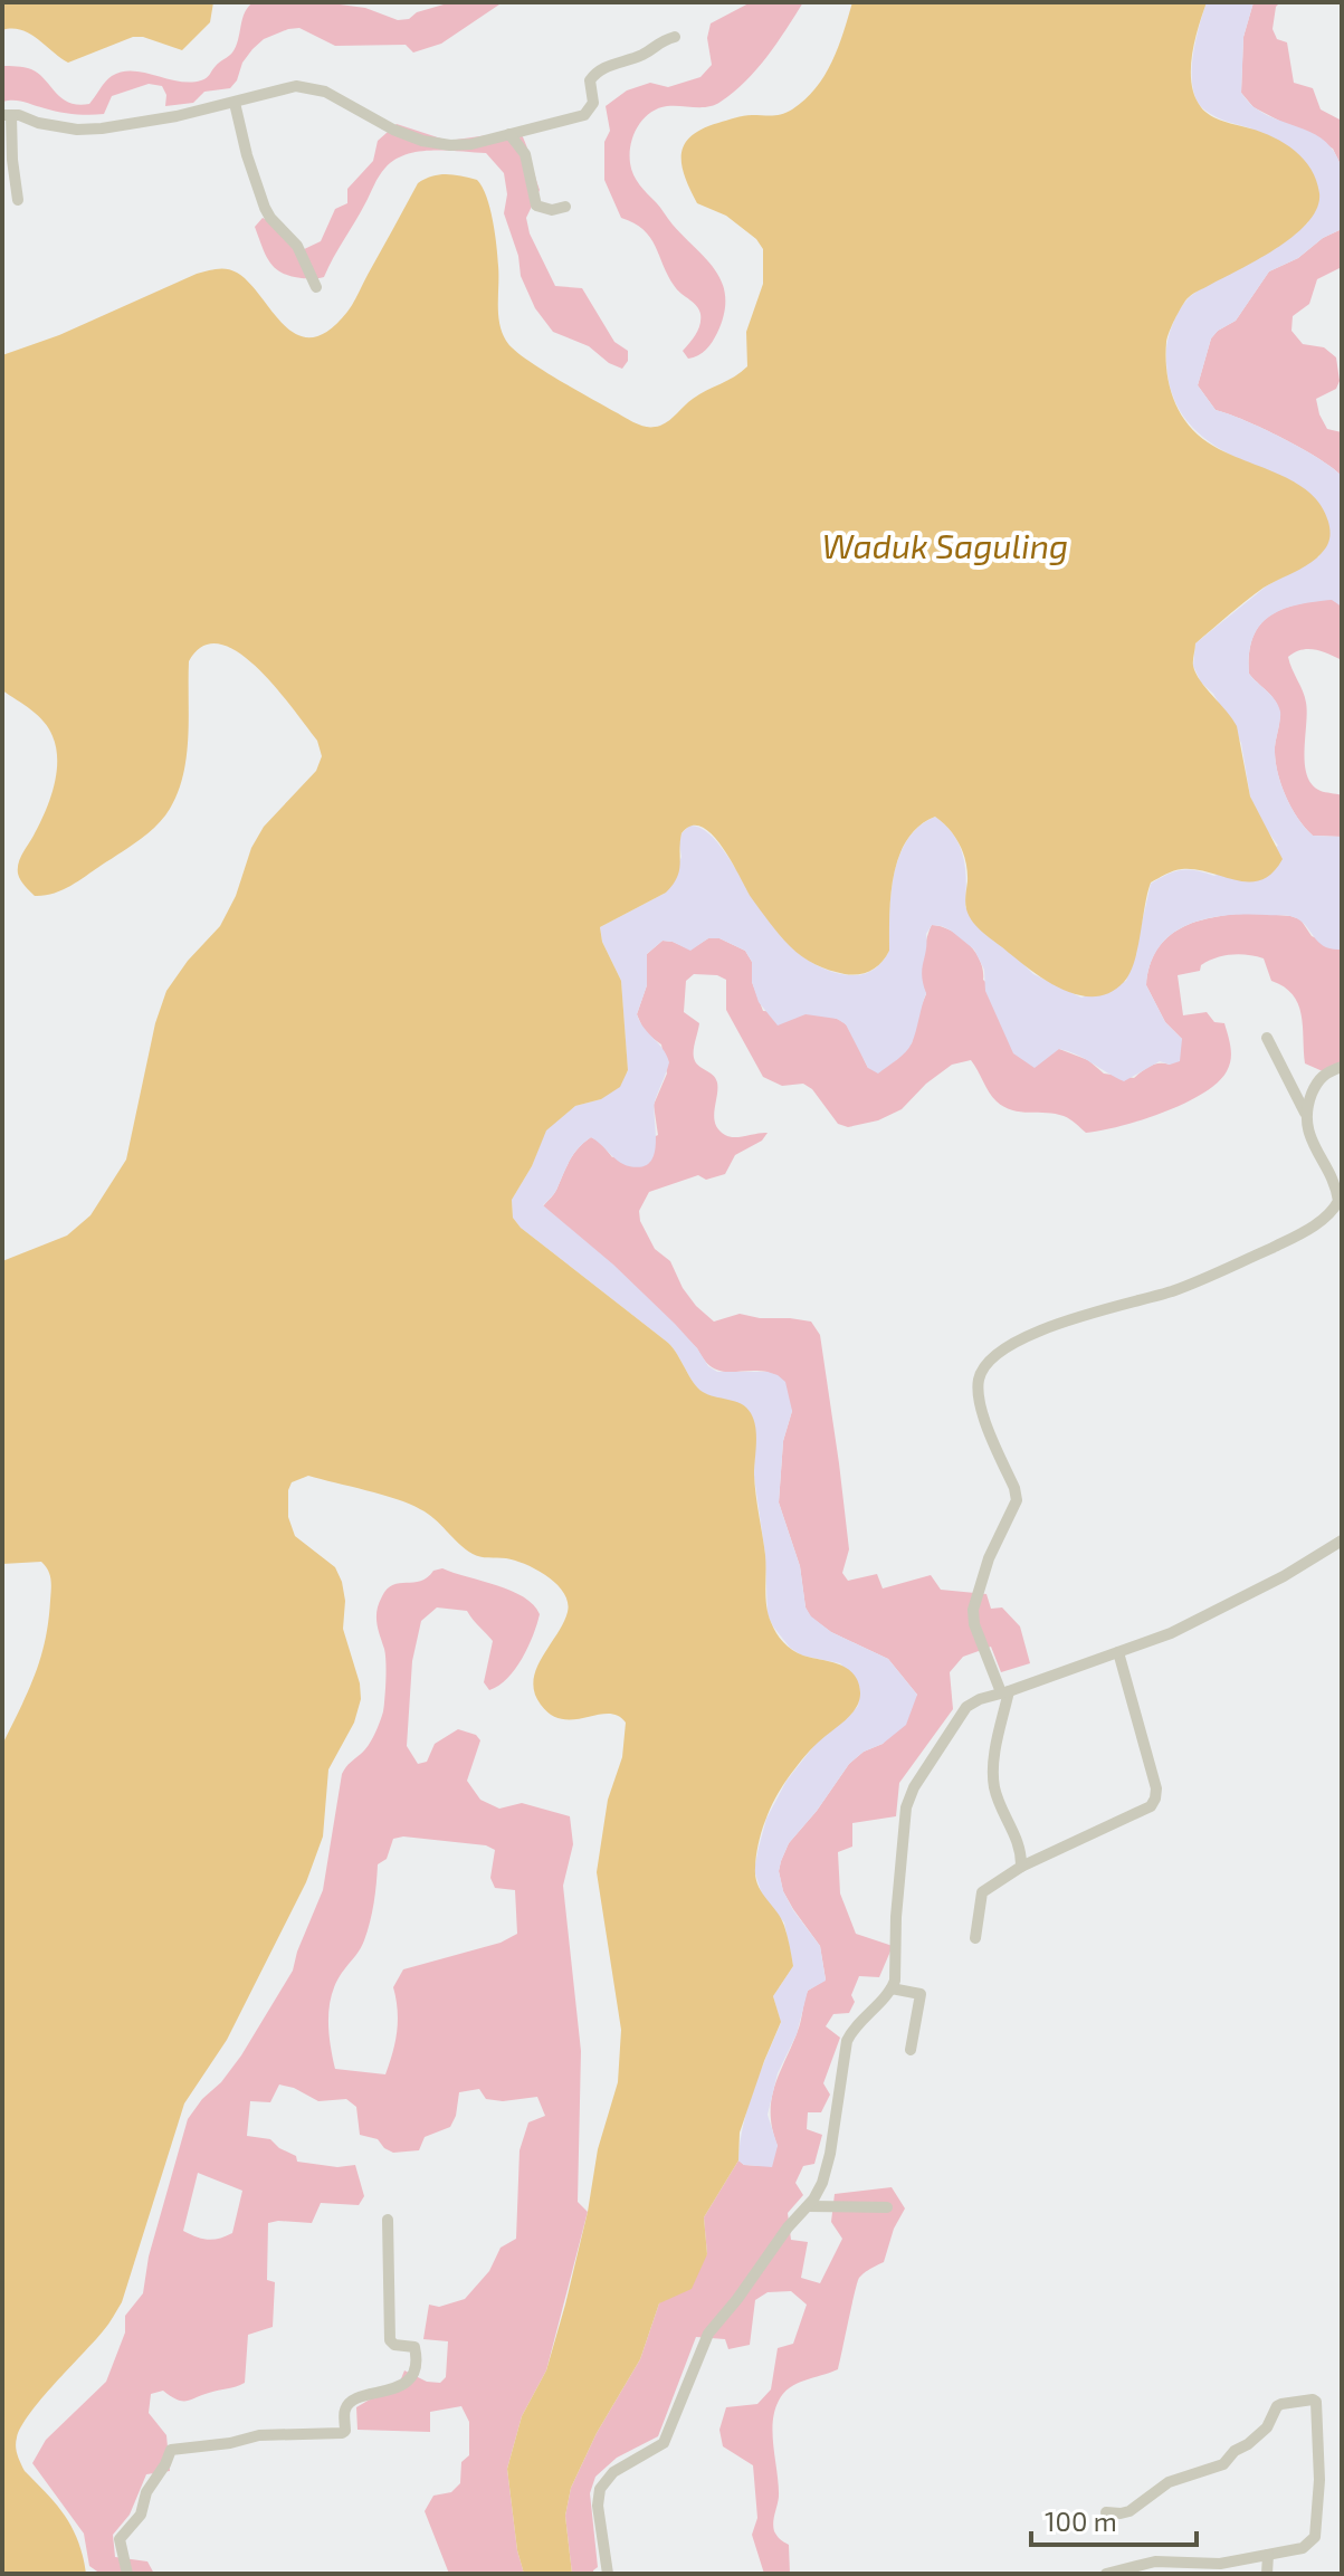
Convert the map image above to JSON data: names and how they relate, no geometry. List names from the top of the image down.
{
  "water": ["Waduk Saguling"],
  "scale_bar": "100 m"
}
